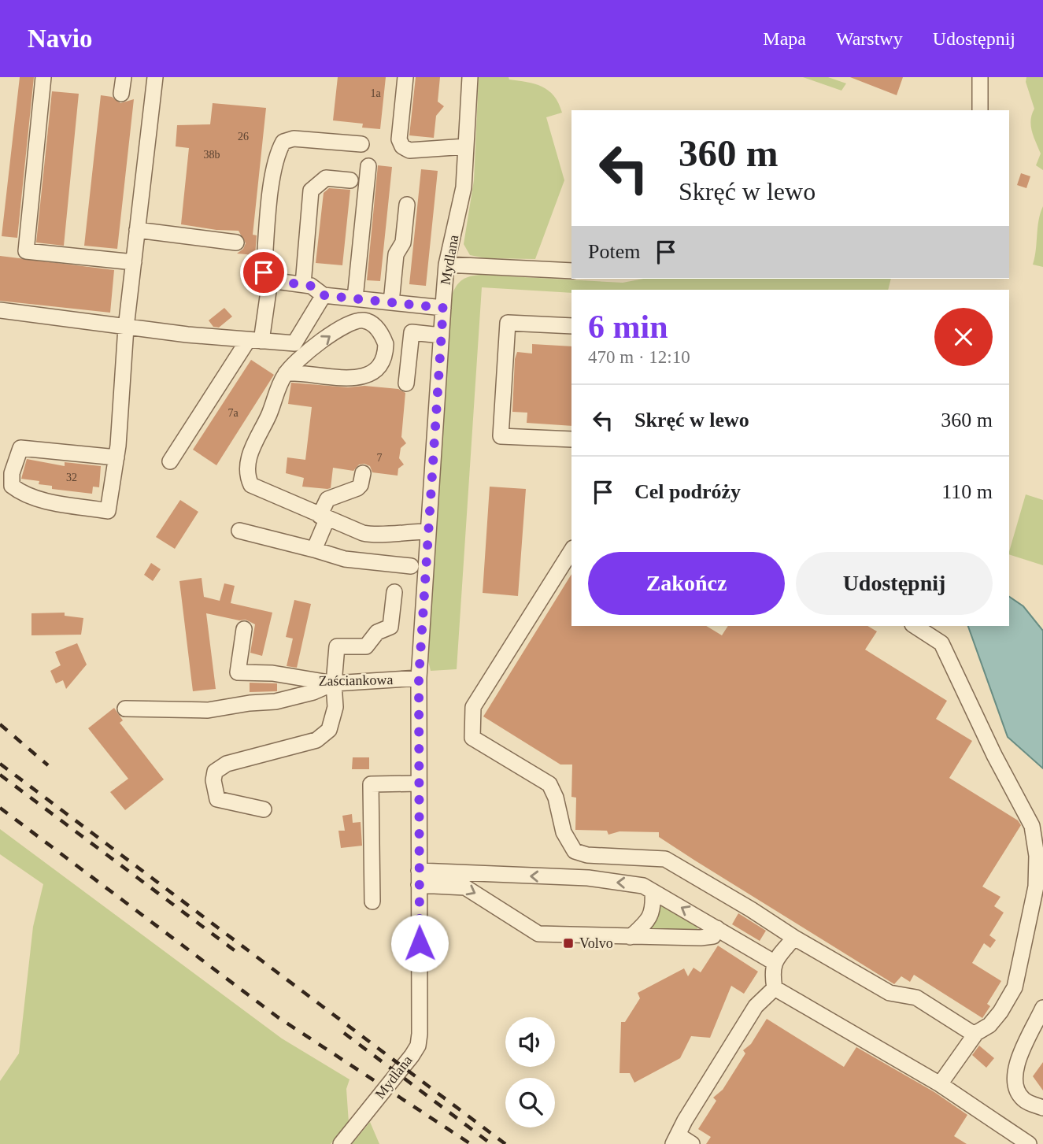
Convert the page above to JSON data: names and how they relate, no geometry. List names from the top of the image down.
{
  "streets": {
    "street": ["Mydlana", "Zaściankowa"]
  },
  "crossings": [
    ["Mydlana", "Zaściankowa"]
  ],
  "places": {
    "transit": ["Volvo"]
  },
  "house_numbers": [
    "1a",
    "26",
    "38b",
    "7a",
    "7",
    "32"
  ],
  "page": {
    "header": "Navio",
    "nav": ["Mapa", "Warstwy", "Udostępnij"],
    "turn": ["360 m", "Skręć w lewo"],
    "then": "Potem",
    "heading": ["6 min", "470 m · 12:10"],
    "list": [
      {
        "name": "Skręć w lewo",
        "value": "360 m"
      },
      {
        "name": "Cel podróży",
        "value": "110 m"
      }
    ],
    "buttons": ["Zakończ", "Udostępnij"]
  }
}
